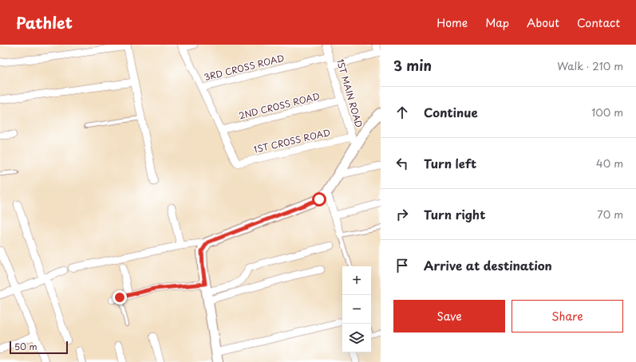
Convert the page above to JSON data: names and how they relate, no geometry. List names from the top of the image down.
{
  "streets": {
    "street": [
      "3RD CROSS ROAD",
      "1ST MAIN ROAD",
      "2ND CROSS ROAD",
      "1ST CROSS ROAD"
    ]
  },
  "crossings": [
    ["3RD CROSS ROAD", "1ST MAIN ROAD"],
    ["1ST MAIN ROAD", "2ND CROSS ROAD"],
    ["1ST MAIN ROAD", "1ST CROSS ROAD"],
    ["2ND CROSS ROAD", "1ST CROSS ROAD"]
  ],
  "scale_bar": "50 m",
  "page": {
    "header": "Pathlet",
    "nav": [
      "Home",
      "Map",
      "About",
      "Contact"
    ],
    "heading": ["3 min", "Walk · 210 m"],
    "list": [
      ["Continue", "100 m"],
      ["Turn left", "40 m"],
      ["Turn right", "70 m"],
      "Arrive at destination"
    ],
    "map_buttons": ["+", "−"],
    "buttons": ["Save", "Share"],
    "scale": "50 m"
  }
}
